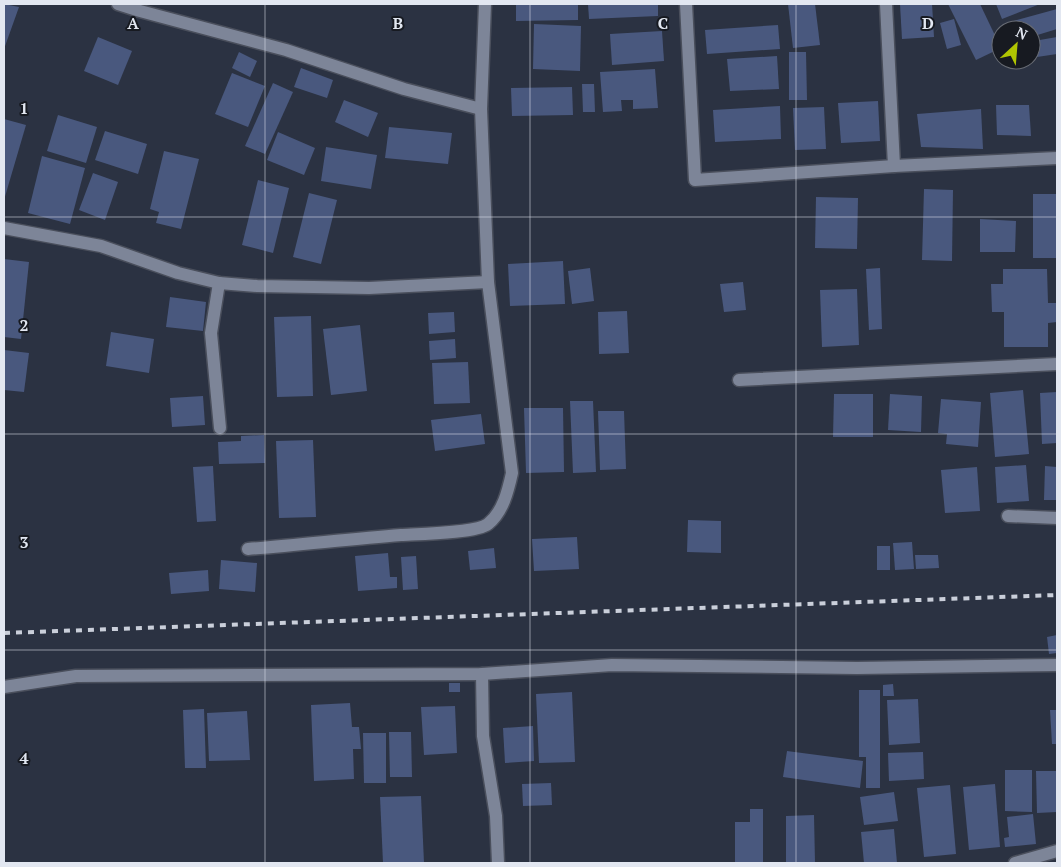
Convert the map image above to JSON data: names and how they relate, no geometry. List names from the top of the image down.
{
  "north": "top right",
  "grid": {
    "columns": [
      "A",
      "B",
      "C",
      "D"
    ],
    "rows": [
      "1",
      "2",
      "3",
      "4"
    ]
  }
}
